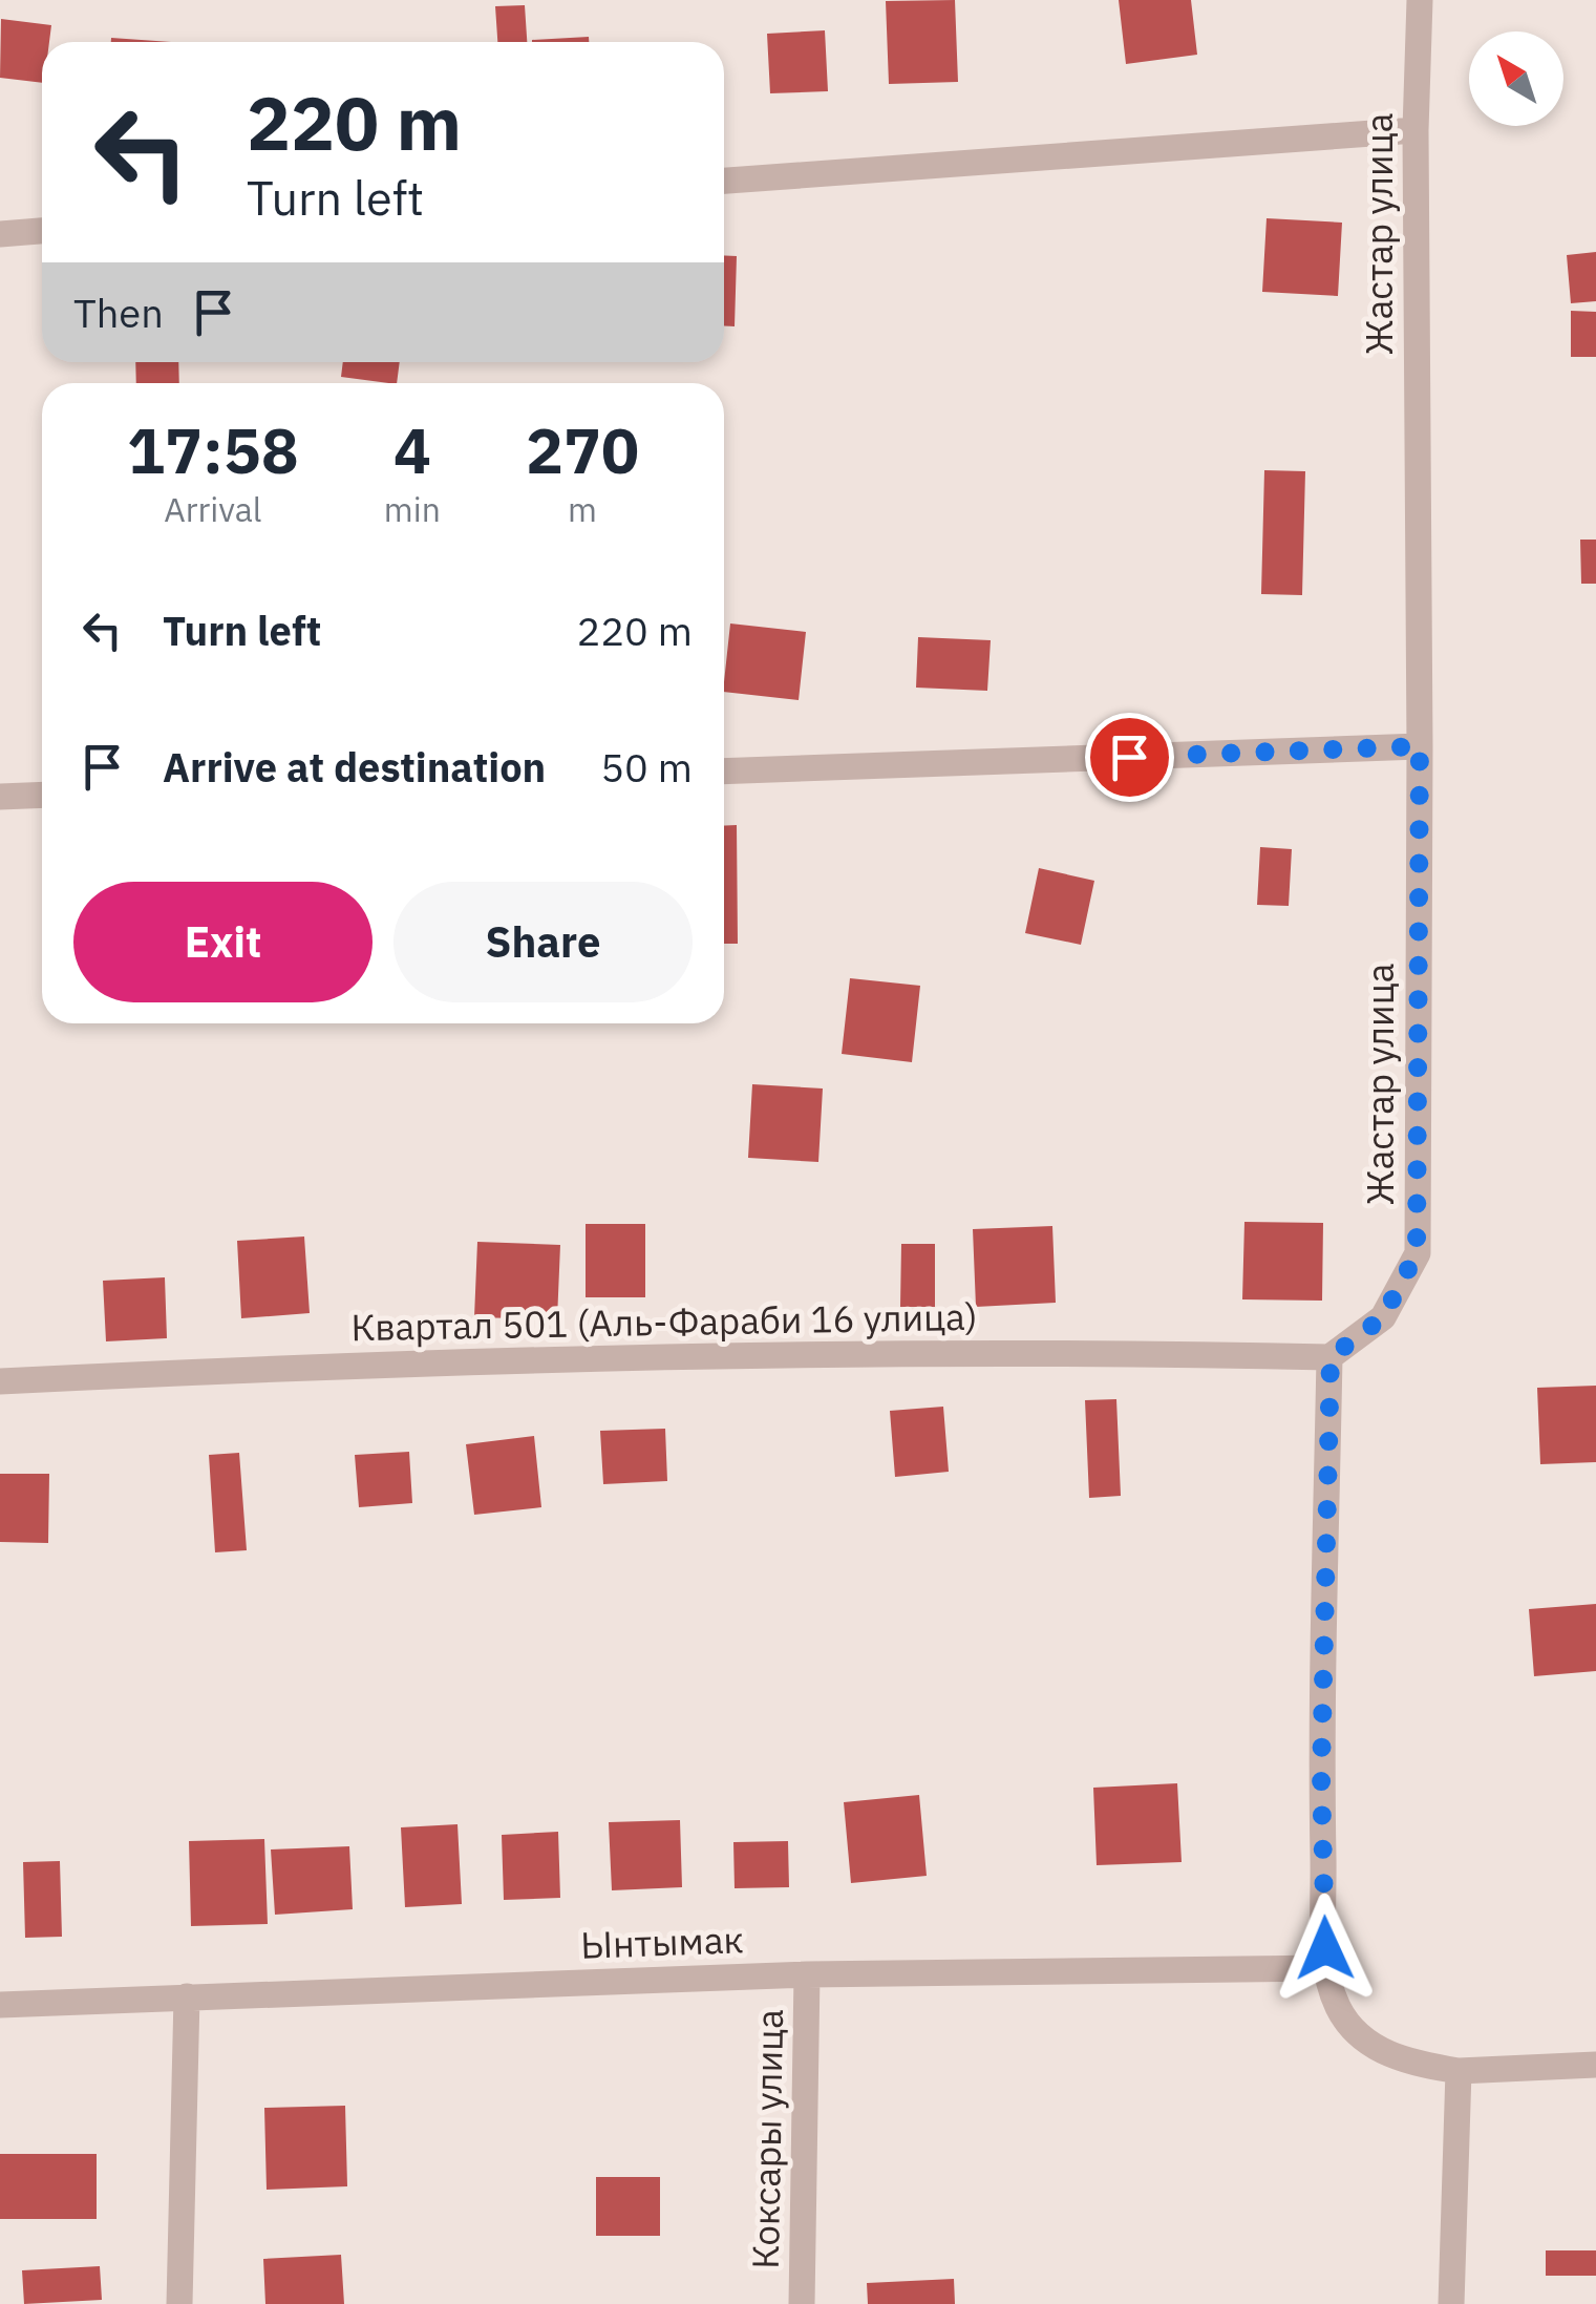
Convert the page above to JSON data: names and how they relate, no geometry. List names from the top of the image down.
{
  "streets": {
    "street": [
      "Жастар улица",
      "Квартал 501 (Аль-Фараби 16 улица)",
      "Ынтымак",
      "Коксары улица"
    ]
  },
  "crossings": [
    ["Жастар улица", "Квартал 501 (Аль-Фараби 16 улица)"],
    ["Ынтымак", "Коксары улица"]
  ],
  "north": "top left",
  "page": {
    "turn": ["220 m", "Turn left"],
    "then": "Then",
    "eta": [
      "17:58",
      "Arrival",
      "4",
      "min",
      "270",
      "m"
    ],
    "list": [
      {
        "name": "Turn left",
        "value": "220 m"
      },
      {
        "name": "Arrive at destination",
        "value": "50 m"
      }
    ],
    "buttons": ["Exit", "Share"]
  }
}
